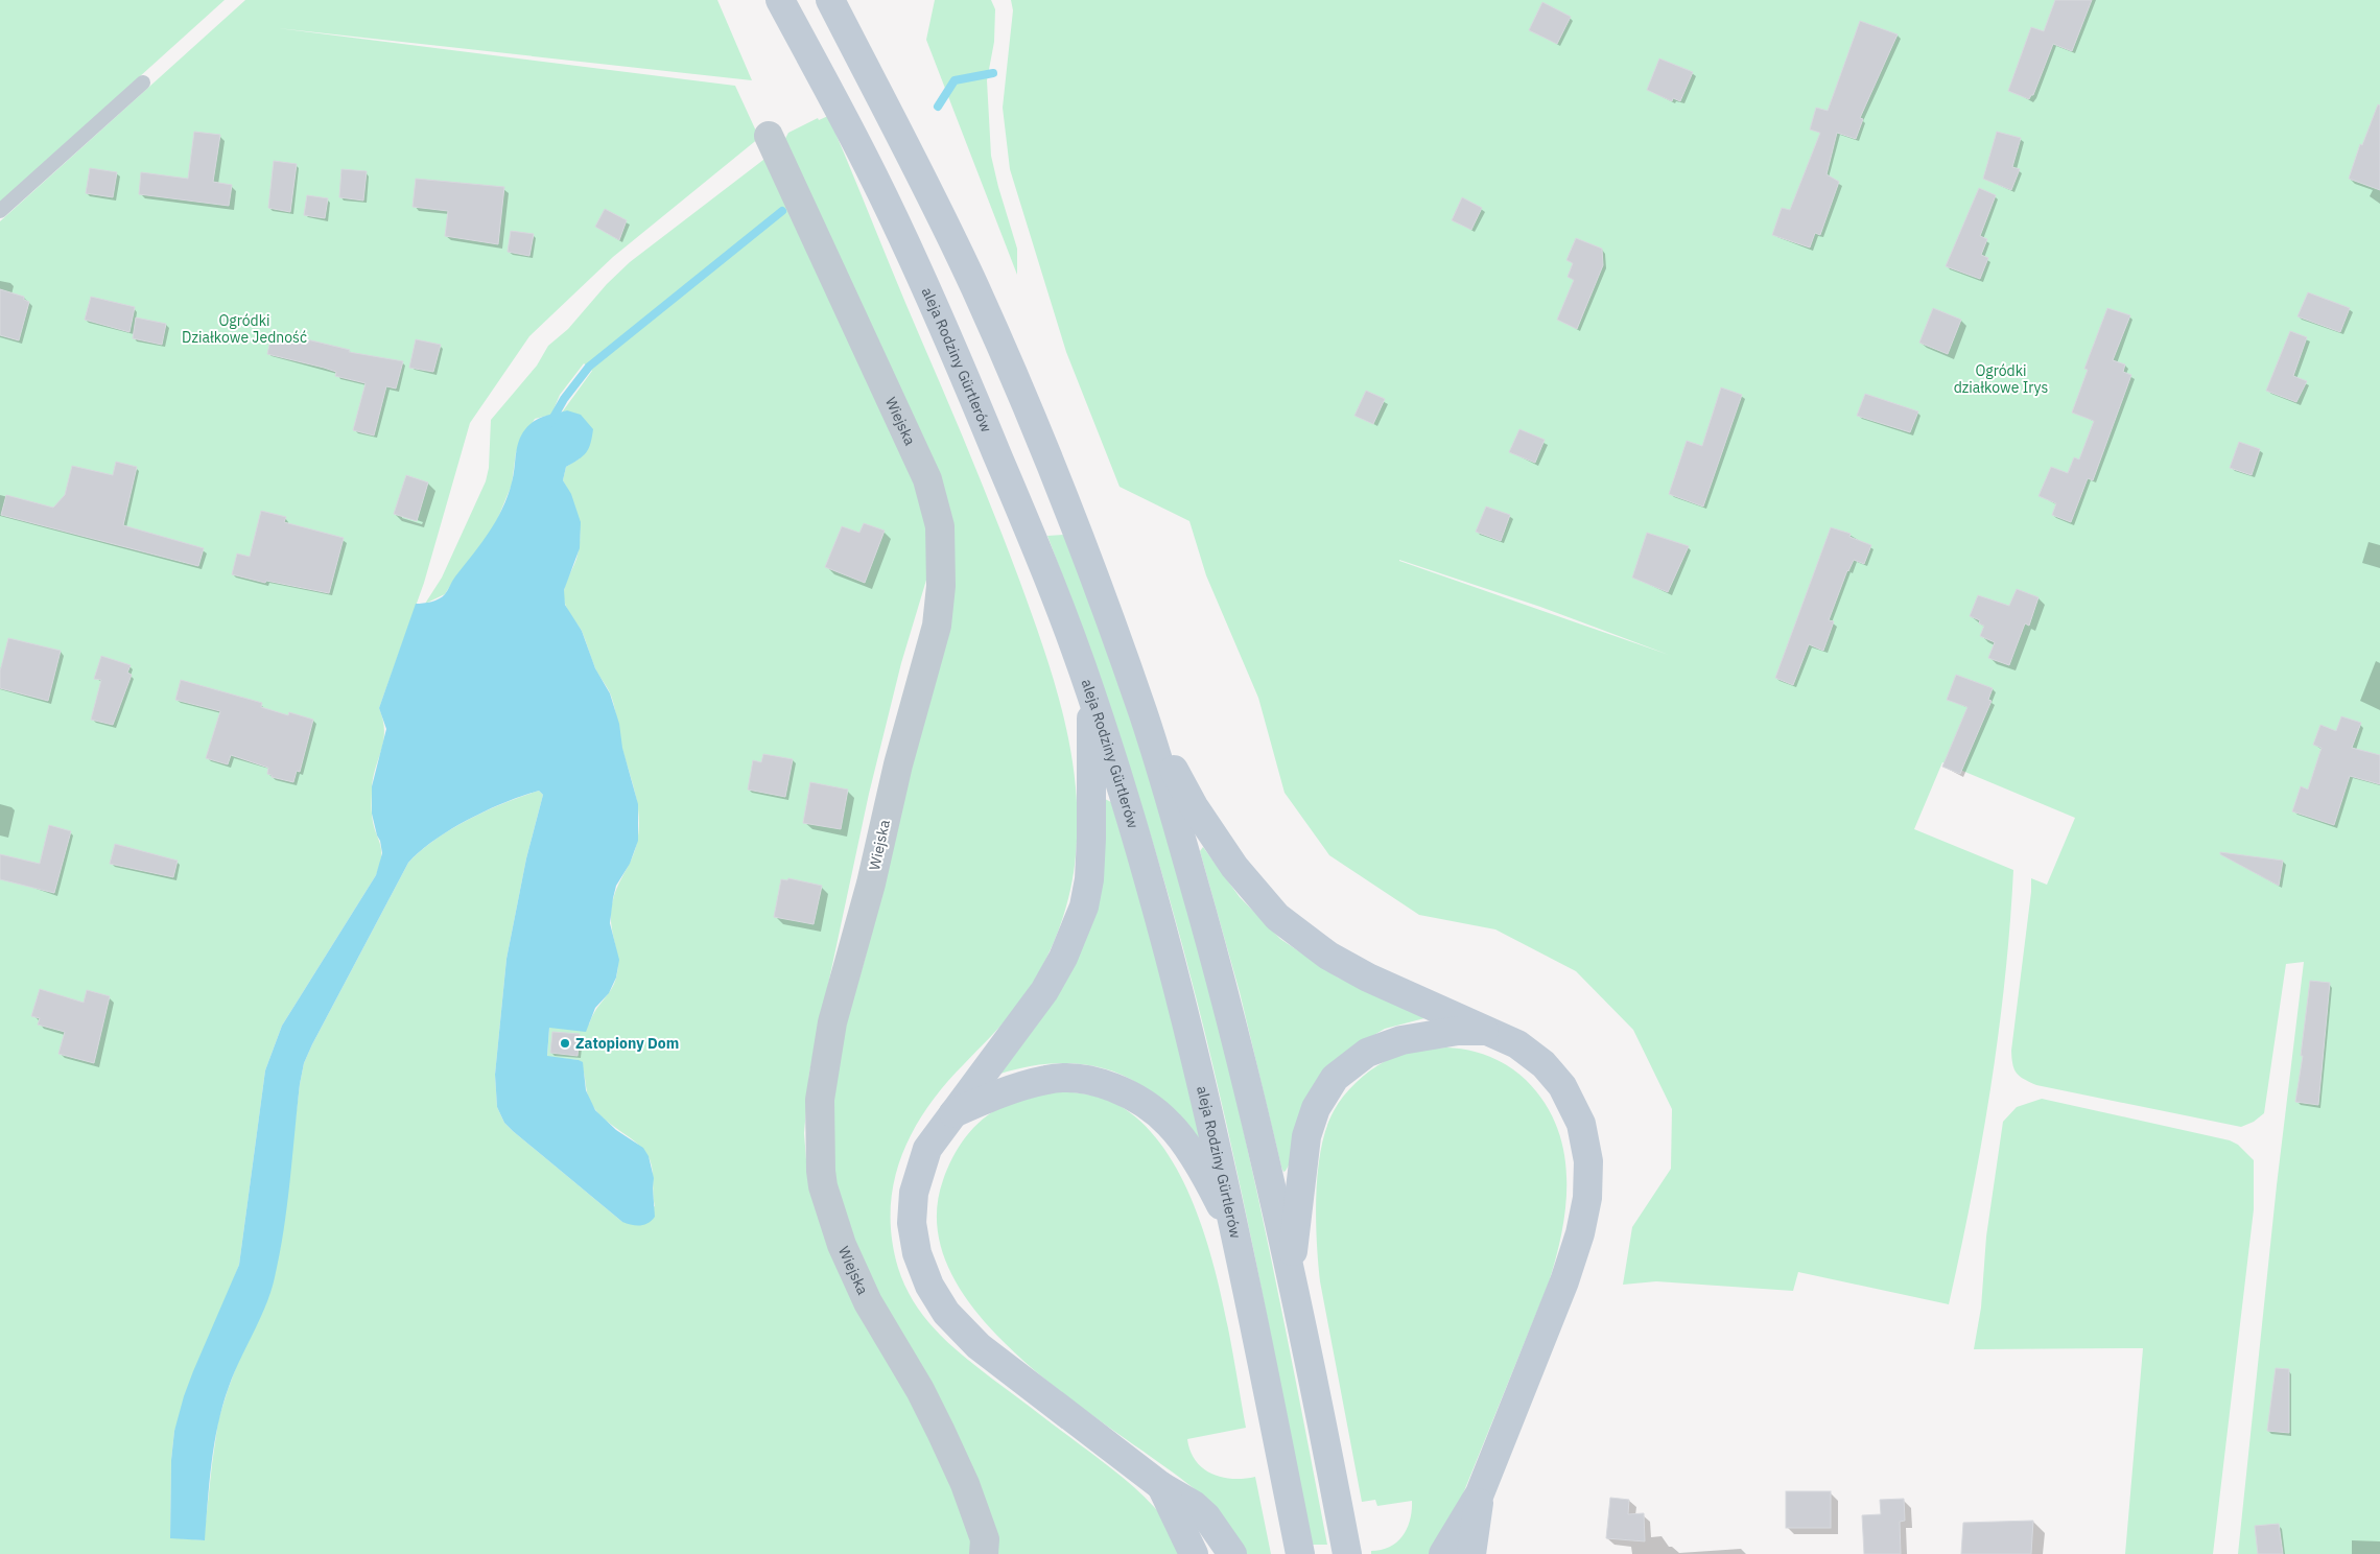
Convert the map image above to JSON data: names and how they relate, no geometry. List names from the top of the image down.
{
  "streets": {
    "main road": ["aleja Rodziny Gürtlerów"],
    "street": ["Wiejska"]
  },
  "parks": ["Ogródki Działkowe Jedność", "Ogródki działkowe Irys"],
  "places": ["Zatopiony Dom"]
}
